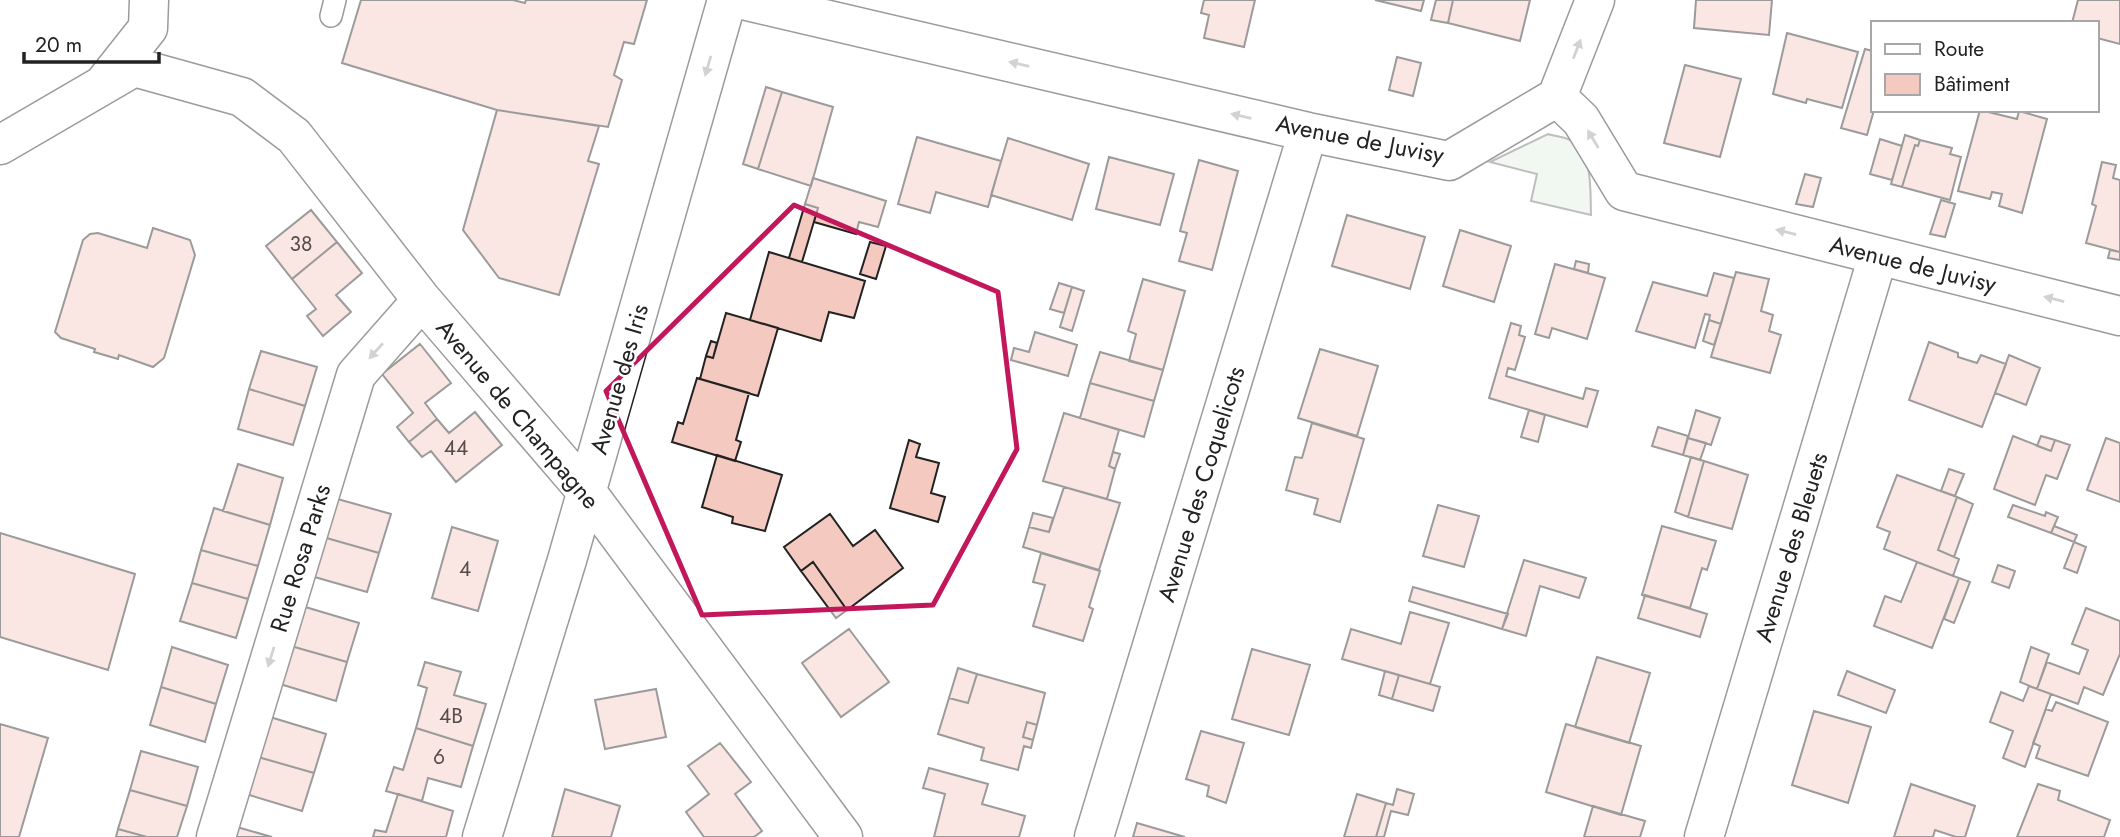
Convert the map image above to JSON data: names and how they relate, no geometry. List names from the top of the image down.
{
  "streets": {
    "street": [
      "Avenue de Juvisy",
      "Avenue des Iris",
      "Avenue de Champagne",
      "Avenue des Coquelicots",
      "Avenue des Bleuets",
      "Rue Rosa Parks"
    ]
  },
  "crossings": [
    ["Avenue de Juvisy", "Avenue des Coquelicots"],
    ["Avenue de Juvisy", "Avenue des Bleuets"],
    ["Avenue des Iris", "Avenue de Champagne"],
    ["Avenue de Champagne", "Rue Rosa Parks"]
  ],
  "one_way": ["Avenue de Juvisy", "Avenue des Iris", "Rue Rosa Parks"],
  "house_numbers": [
    "38",
    "44",
    "4",
    "4B",
    "6"
  ],
  "legend": ["Route", "Bâtiment"],
  "scale_bar": "20 m"
}
